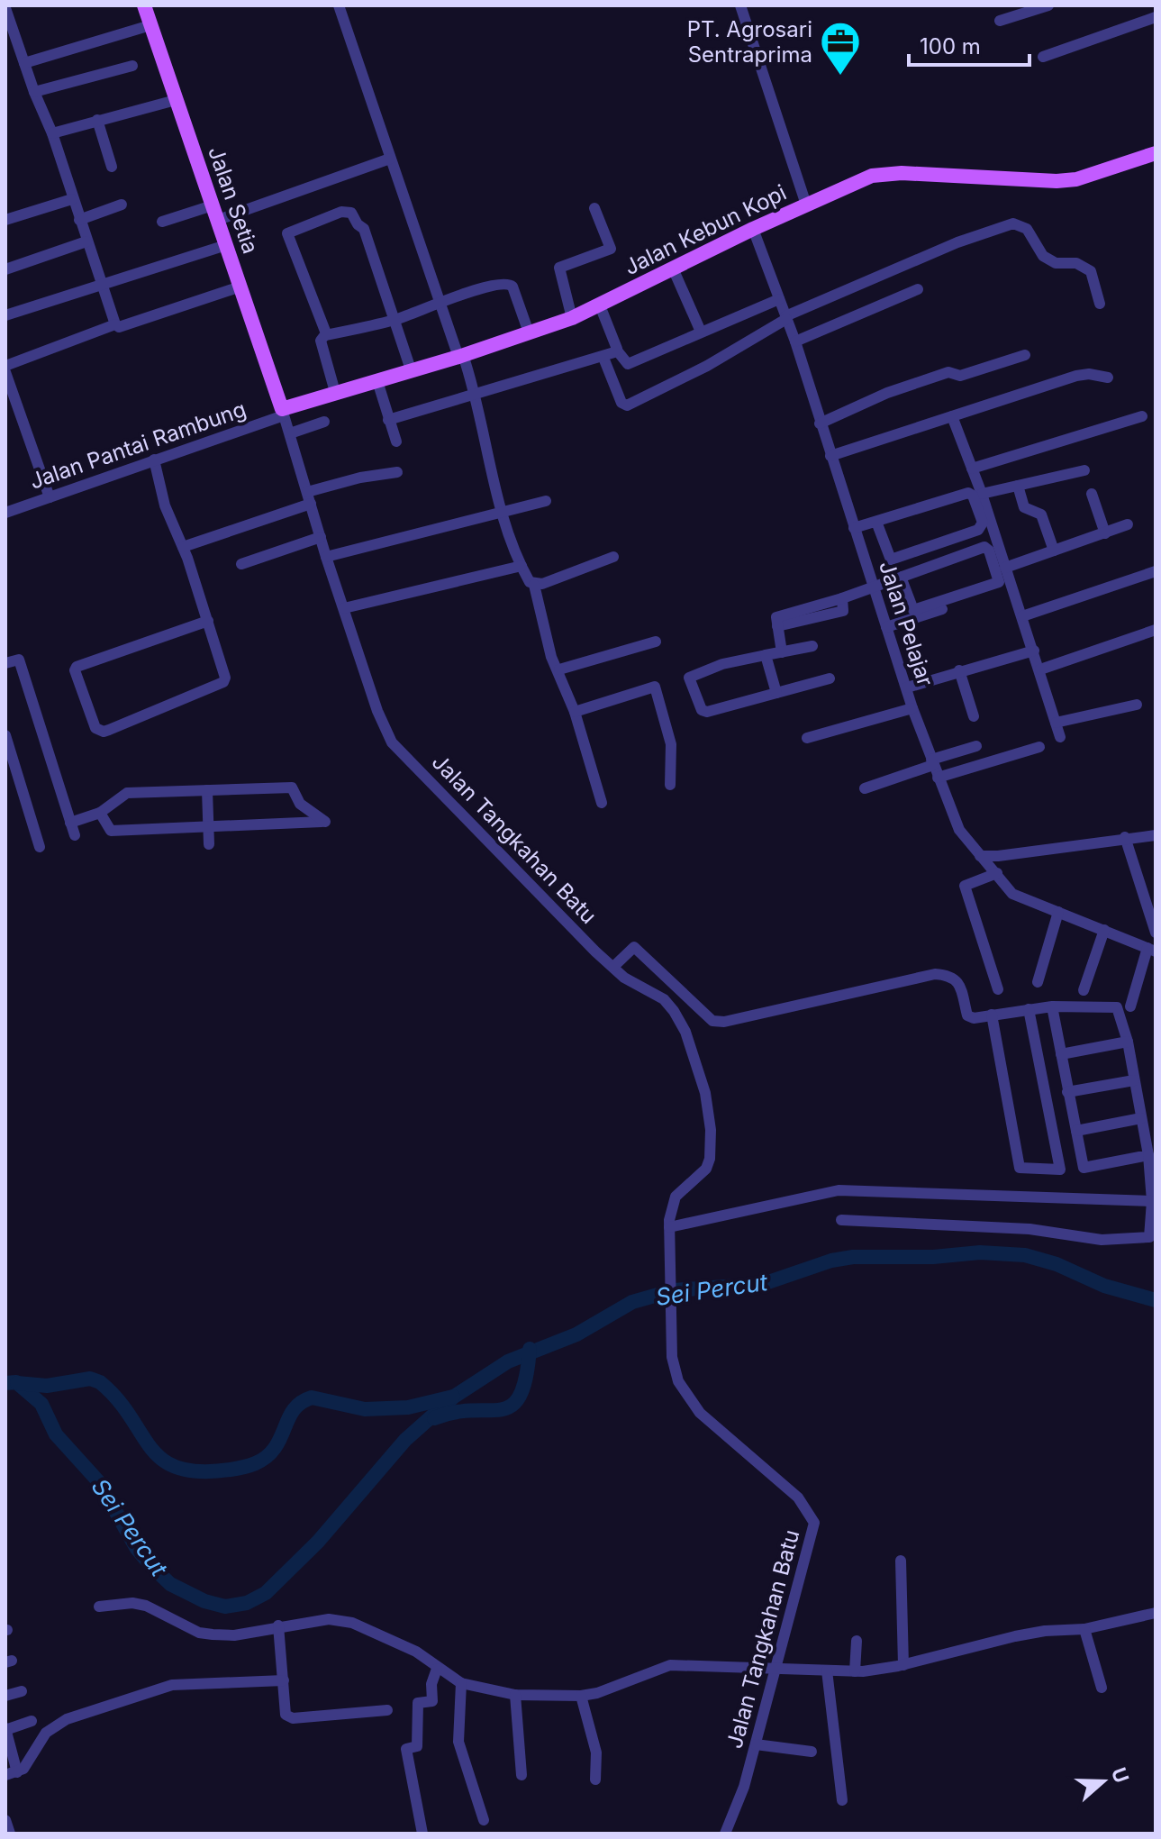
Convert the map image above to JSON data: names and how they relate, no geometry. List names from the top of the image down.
{
  "streets": {
    "main road": ["Jalan Setia", "Jalan Kebun Kopi"],
    "street": ["Jalan Pantai Rambung", "Jalan Pelajar", "Jalan Tangkahan Batu"]
  },
  "crossings": [
    ["Jalan Setia", "Jalan Kebun Kopi"],
    ["Jalan Setia", "Jalan Pantai Rambung"],
    ["Jalan Setia", "Jalan Tangkahan Batu"],
    ["Jalan Kebun Kopi", "Jalan Pantai Rambung"],
    ["Jalan Kebun Kopi", "Jalan Pelajar"],
    ["Jalan Kebun Kopi", "Jalan Tangkahan Batu"],
    ["Jalan Pantai Rambung", "Jalan Tangkahan Batu"]
  ],
  "water": ["Sei Percut"],
  "places": {
    "office": ["PT. Agrosari Sentraprima"]
  },
  "scale_bar": "100 m",
  "north": "right"
}
